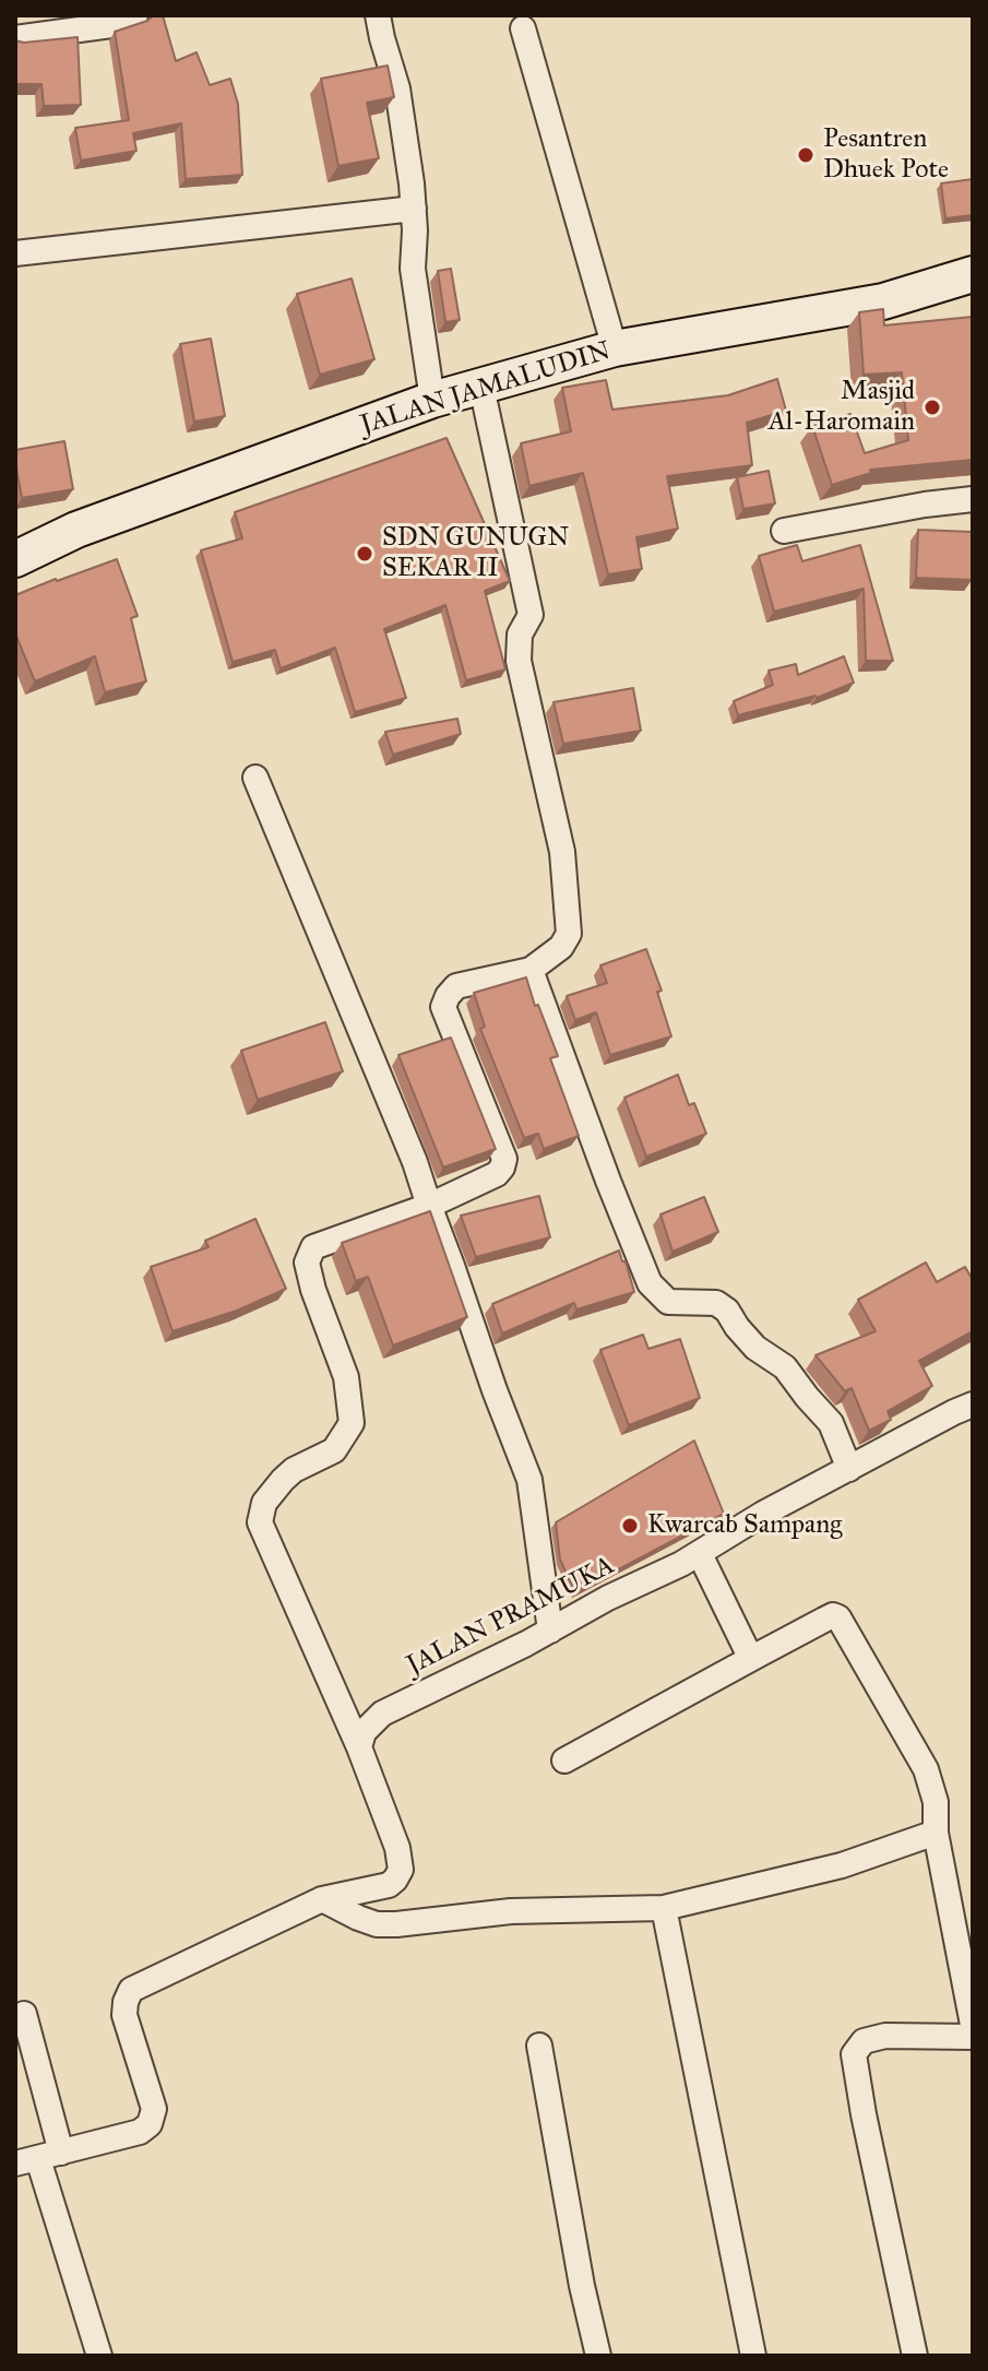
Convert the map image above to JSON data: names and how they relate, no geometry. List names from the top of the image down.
{
  "streets": {
    "street": ["JALAN JAMALUDIN", "JALAN PRAMUKA"]
  },
  "places": [
    "Pesantren Dhuek Pote",
    "Masjid Al-Haromain",
    "SDN GUNUGN SEKAR II",
    "Kwarcab Sampang"
  ]
}
